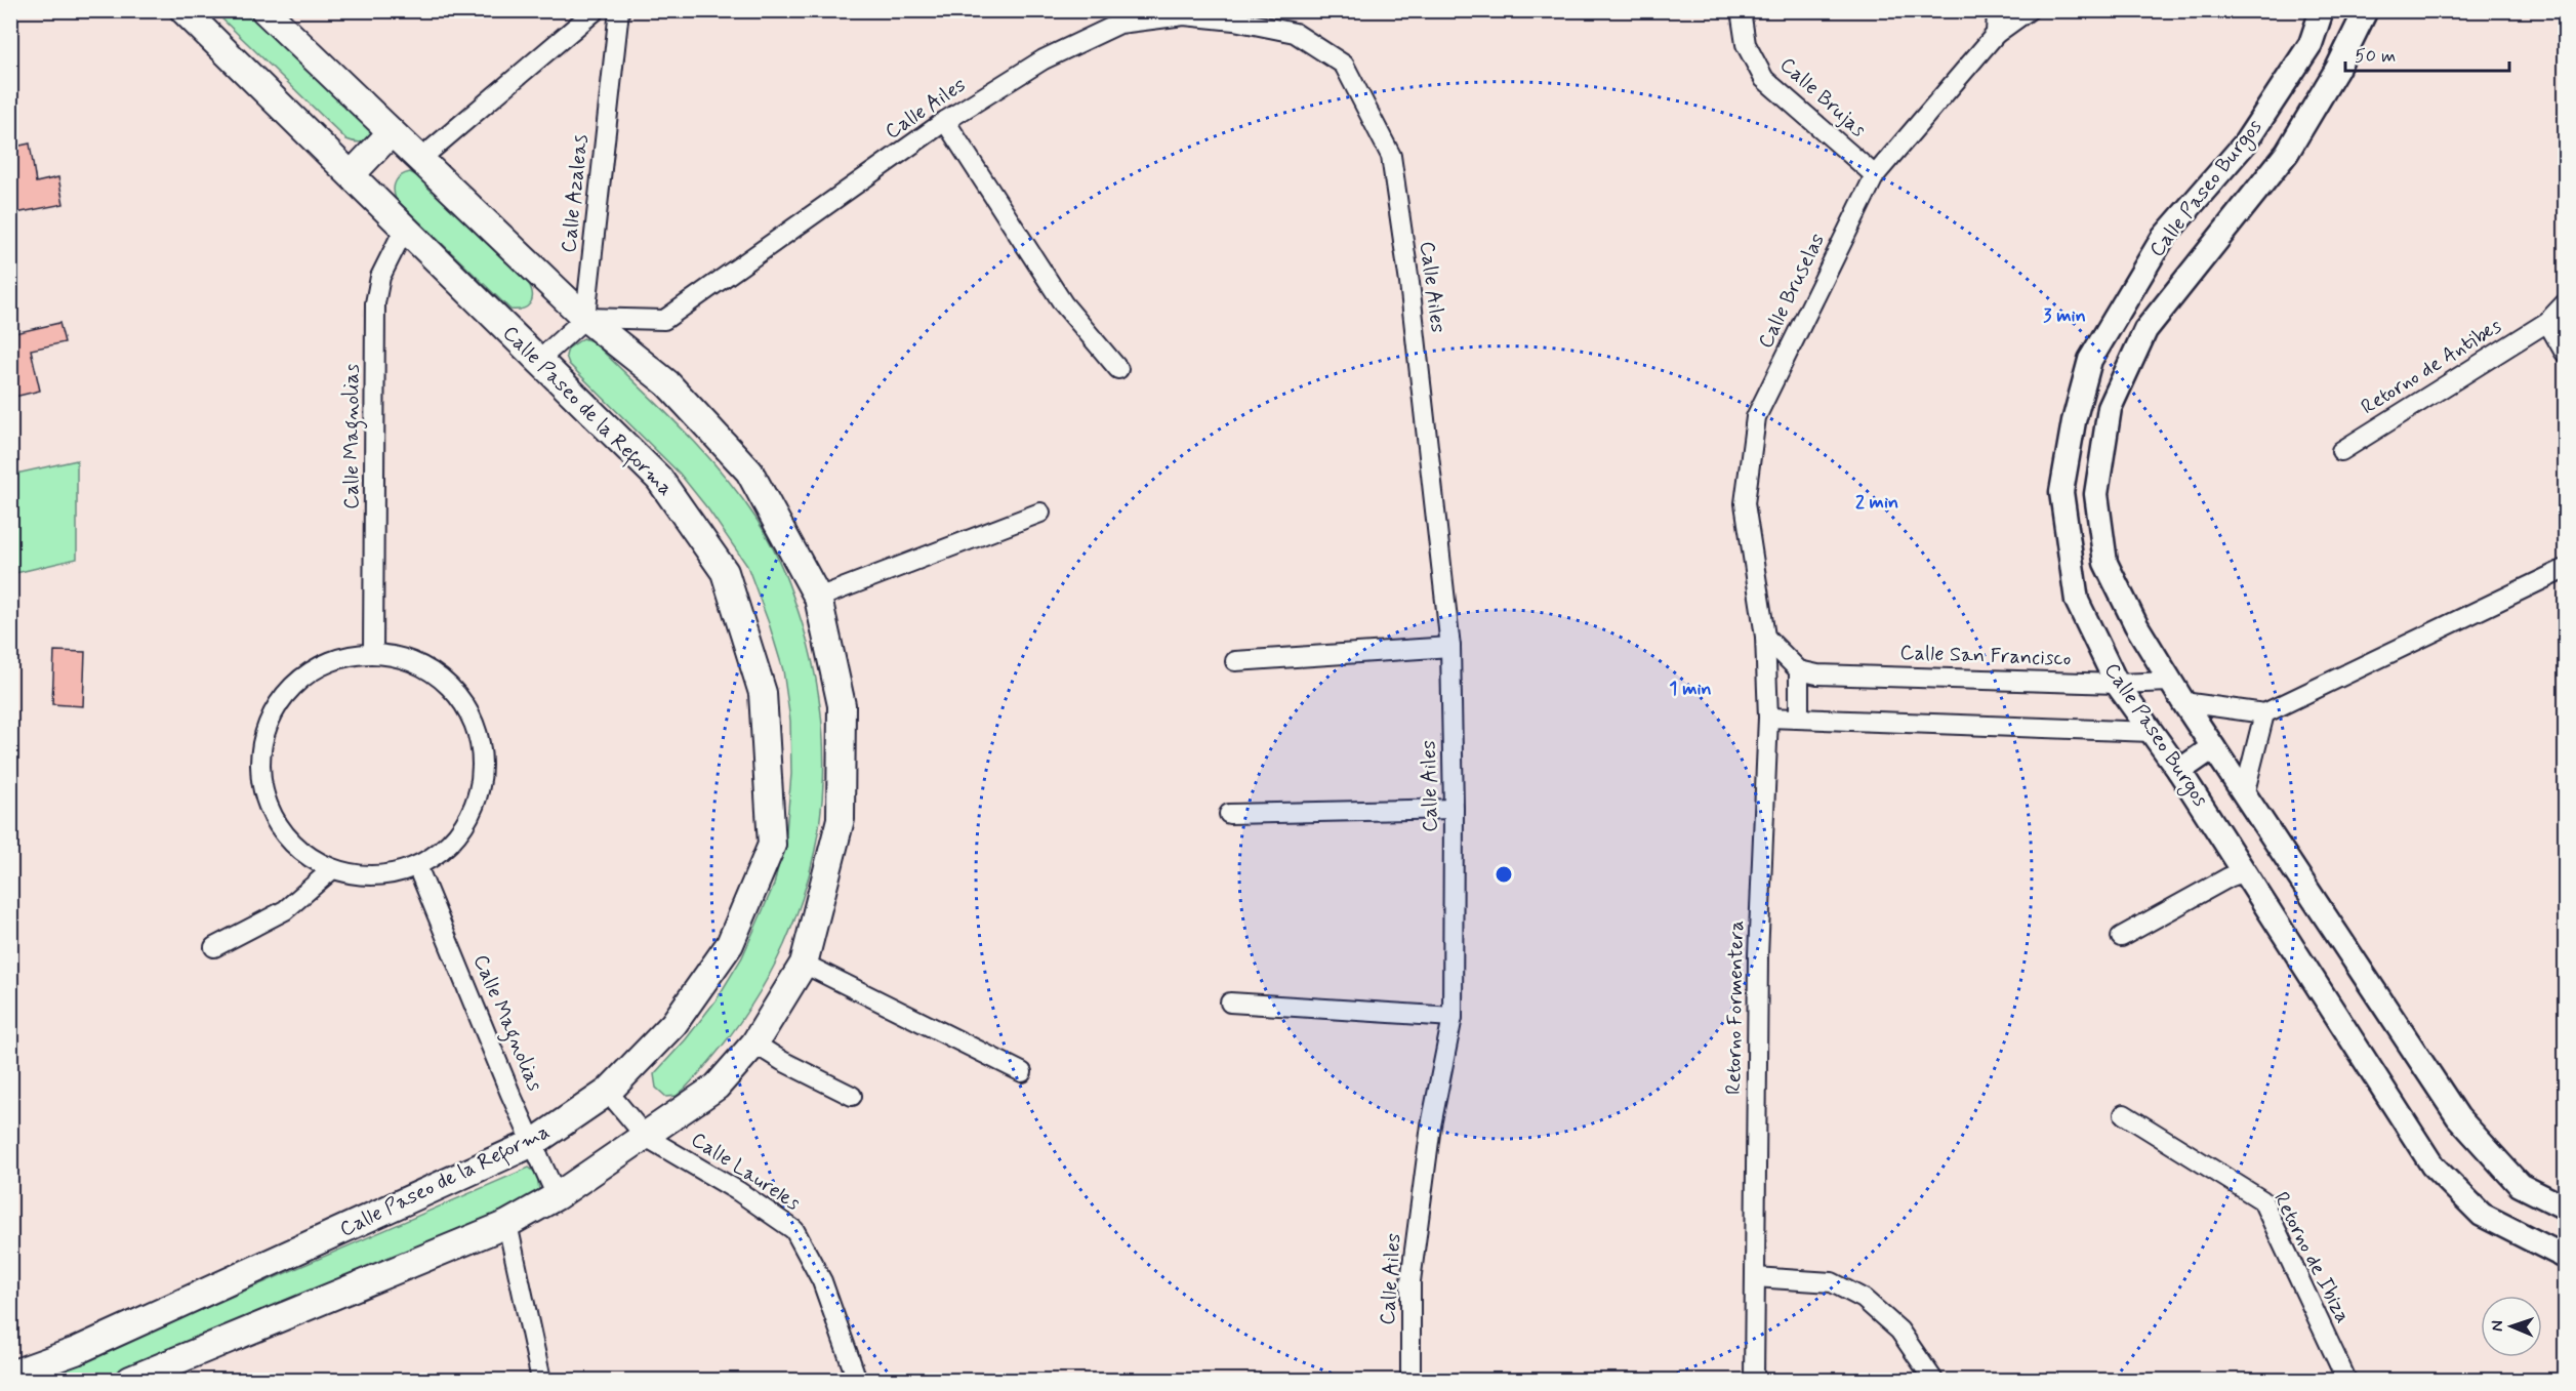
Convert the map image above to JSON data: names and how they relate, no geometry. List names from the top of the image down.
{
  "streets": {
    "main road": ["Calle Paseo de la Reforma"],
    "street": [
      "Calle Brujas",
      "Calle Ailes",
      "Calle Paseo Burgos",
      "Calle Azaleas",
      "Calle Bruselas",
      "Retorno de Antibes",
      "Calle Magnolias",
      "Calle San Francisco",
      "Retorno Formentera",
      "Calle Laureles",
      "Retorno de Ibiza"
    ]
  },
  "crossings": [
    ["Calle Brujas", "Calle Bruselas"],
    ["Calle Ailes", "Calle Azaleas"],
    ["Calle Paseo Burgos", "Calle San Francisco"],
    ["Calle Bruselas", "Retorno Formentera"],
    ["Calle Paseo de la Reforma", "Calle Magnolias"],
    ["Calle Paseo de la Reforma", "Calle Laureles"]
  ],
  "scale_bar": "50 m",
  "north": "left",
  "rings": ["3 min", "2 min", "1 min"]
}
